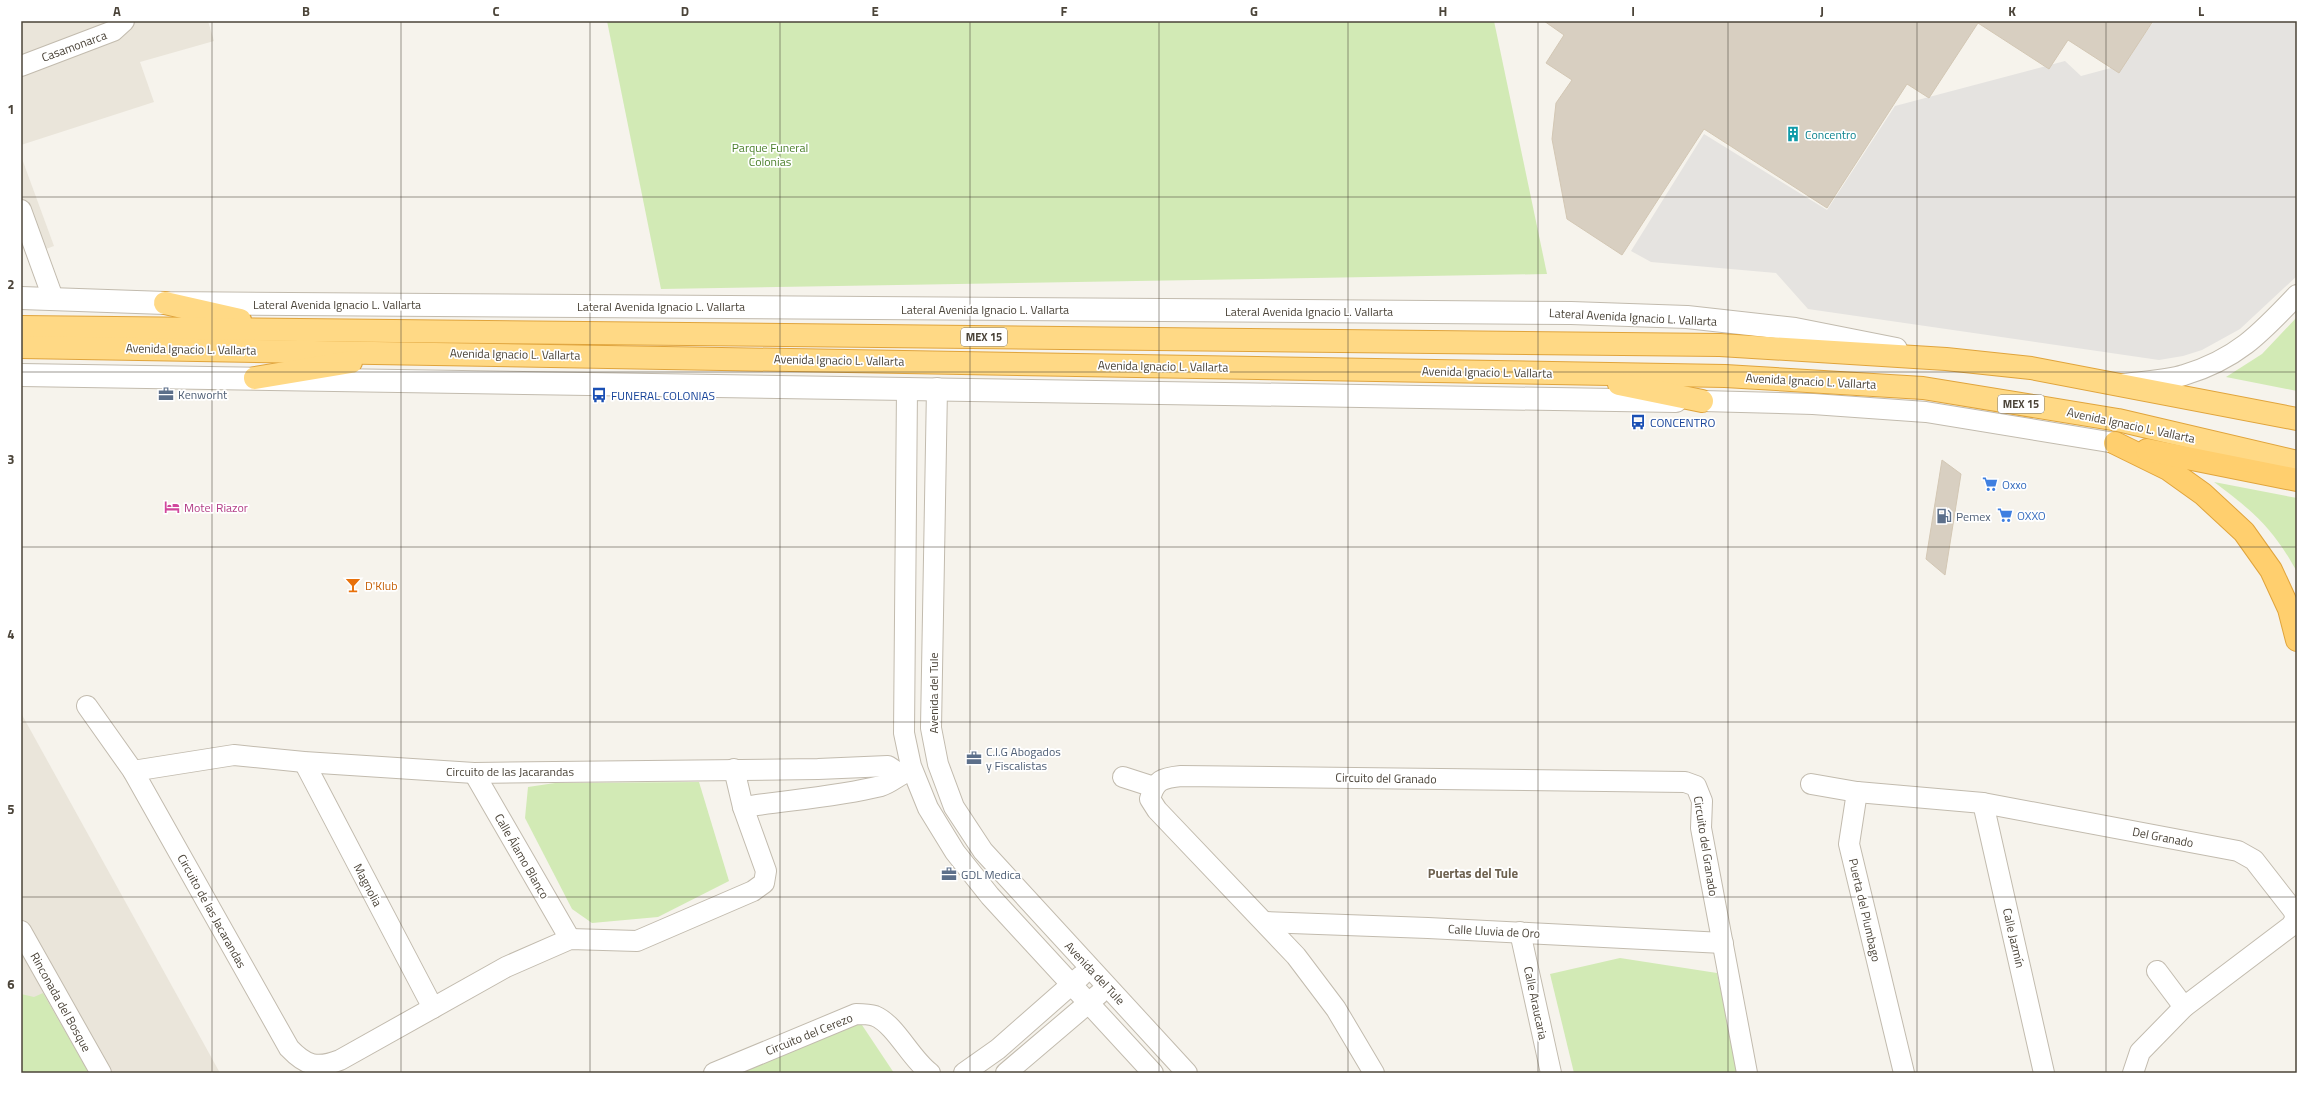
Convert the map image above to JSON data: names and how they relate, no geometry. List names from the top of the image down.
{
  "streets": {
    "highway": ["MEX 15", "Avenida Ignacio L. Vallarta"],
    "street": [
      "Casamonarca",
      "Lateral Avenida Ignacio L. Vallarta",
      "Avenida del Tule",
      "Circuito de las Jacarandas",
      "Circuito del Granado",
      "Del Granado",
      "Calle Álamo Blanco",
      "Magnolia",
      "Puerta del Plumbago",
      "Calle Lluvia de Oro",
      "Calle Jazmín",
      "Rinconada del Bosque",
      "Calle Araucaria",
      "Circuito del Cerezo"
    ]
  },
  "crossings": [
    ["Lateral Avenida Ignacio L. Vallarta", "Avenida Ignacio L. Vallarta"],
    ["Avenida del Tule", "Circuito de las Jacarandas"],
    ["Circuito de las Jacarandas", "Calle Álamo Blanco"],
    ["Circuito de las Jacarandas", "Magnolia"],
    ["Circuito del Granado", "Calle Lluvia de Oro"],
    ["Del Granado", "Puerta del Plumbago"],
    ["Del Granado", "Calle Jazmín"],
    ["Calle Lluvia de Oro", "Calle Araucaria"]
  ],
  "districts": ["Puertas del Tule"],
  "parks": ["Parque Funeral Colonias"],
  "places": {
    "building": ["Concentro"],
    "office": ["Kenworht", "C.I.G Abogados y Fiscalistas", "GDL Medica"],
    "bus stop": ["FUNERAL COLONIAS", "CONCENTRO"],
    "supermarket": ["Oxxo", "OXXO"],
    "hotel": ["Motel Riazor"],
    "fuel station": ["Pemex"],
    "bar": ["D'Klub"]
  },
  "grid": {
    "columns": [
      "A",
      "B",
      "C",
      "D",
      "E",
      "F",
      "G",
      "H",
      "I",
      "J",
      "K",
      "L"
    ],
    "rows": [
      "1",
      "2",
      "3",
      "4",
      "5",
      "6"
    ]
  }
}
